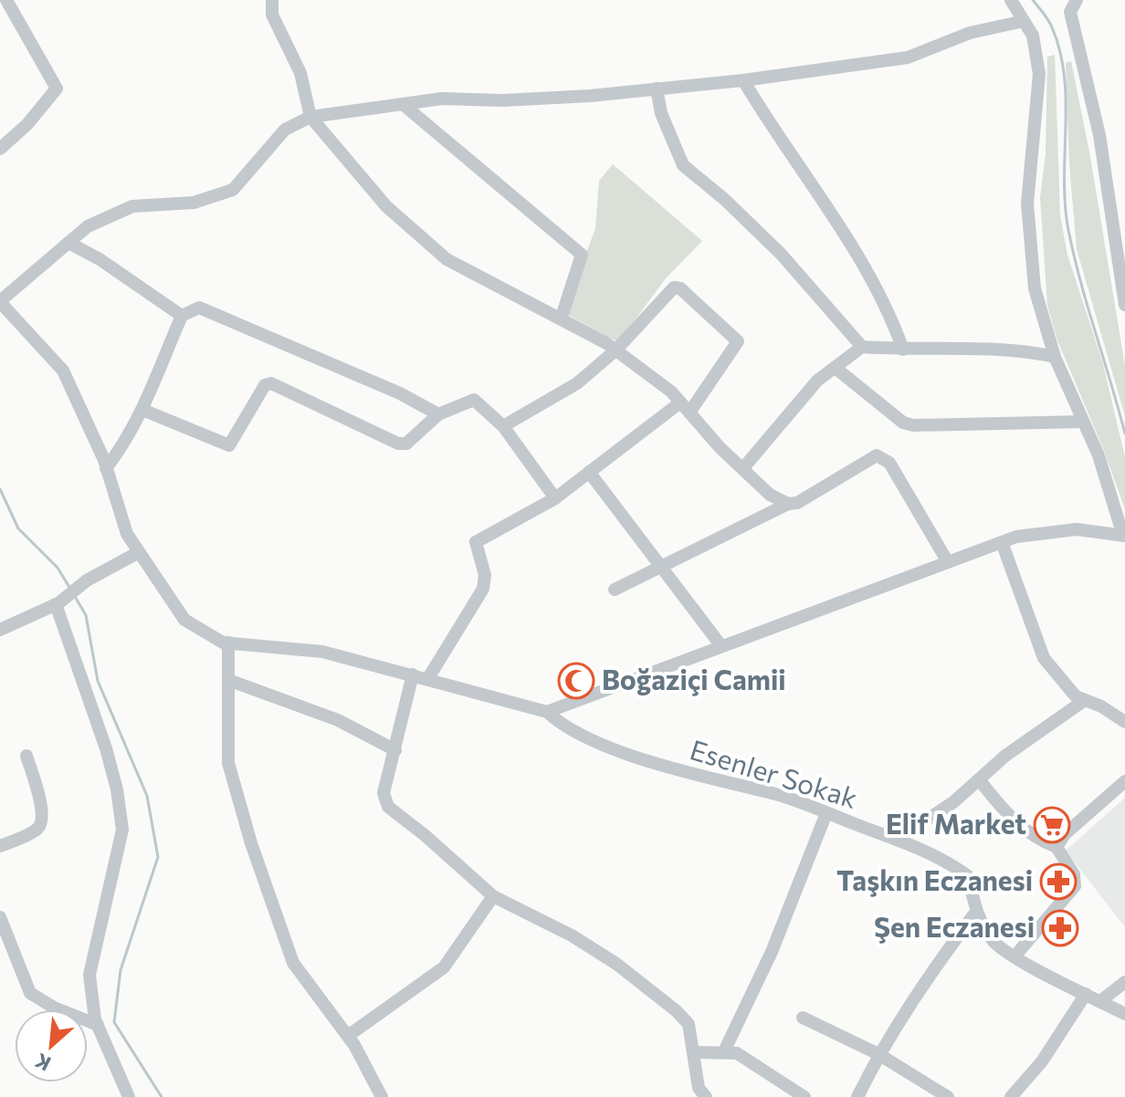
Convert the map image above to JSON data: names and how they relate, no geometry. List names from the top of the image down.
{
  "streets": {
    "street": ["Esenler Sokak"]
  },
  "places": {
    "mosque": ["Boğaziçi Camii"],
    "supermarket": ["Elif Market"],
    "pharmacy": ["Taşkın Eczanesi", "Şen Eczanesi"]
  },
  "north": "bottom left"
}
